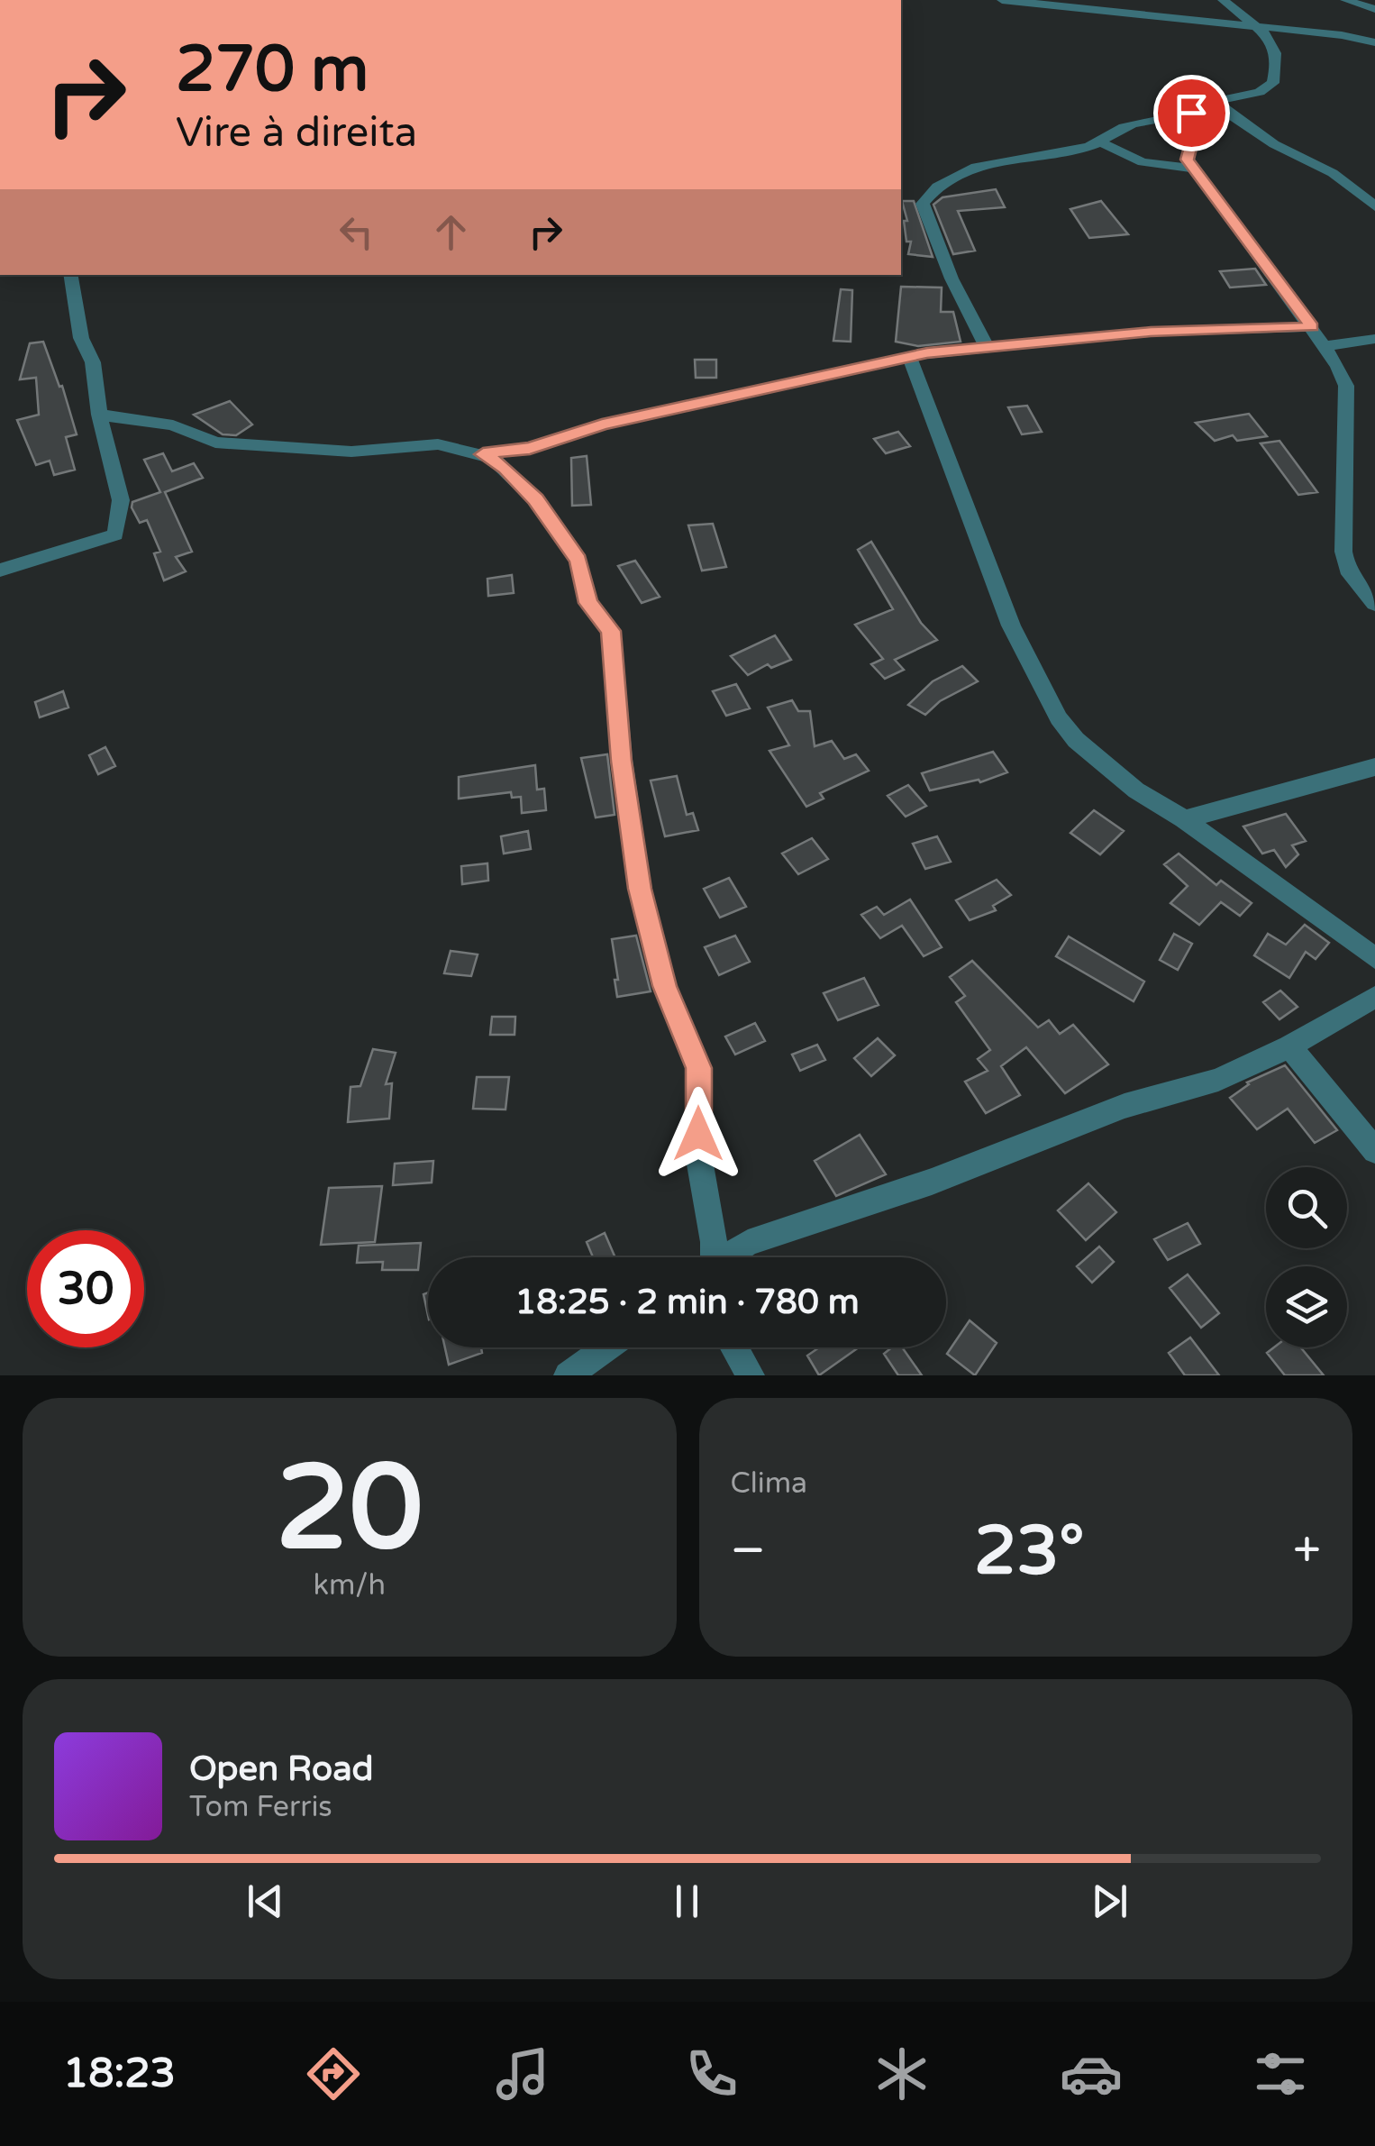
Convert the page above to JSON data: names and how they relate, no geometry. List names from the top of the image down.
{
  "page": {
    "turn": ["270 m", "Vire à direita"],
    "limit": "30",
    "trip": "18:25 · 2 min · 780 m",
    "tile": [
      ["20", "km/h"],
      "Clima"
    ],
    "heat": ["−", "23°", "+"],
    "song": ["Open Road", "Tom Ferris"],
    "tabs": "18:23"
  }
}
